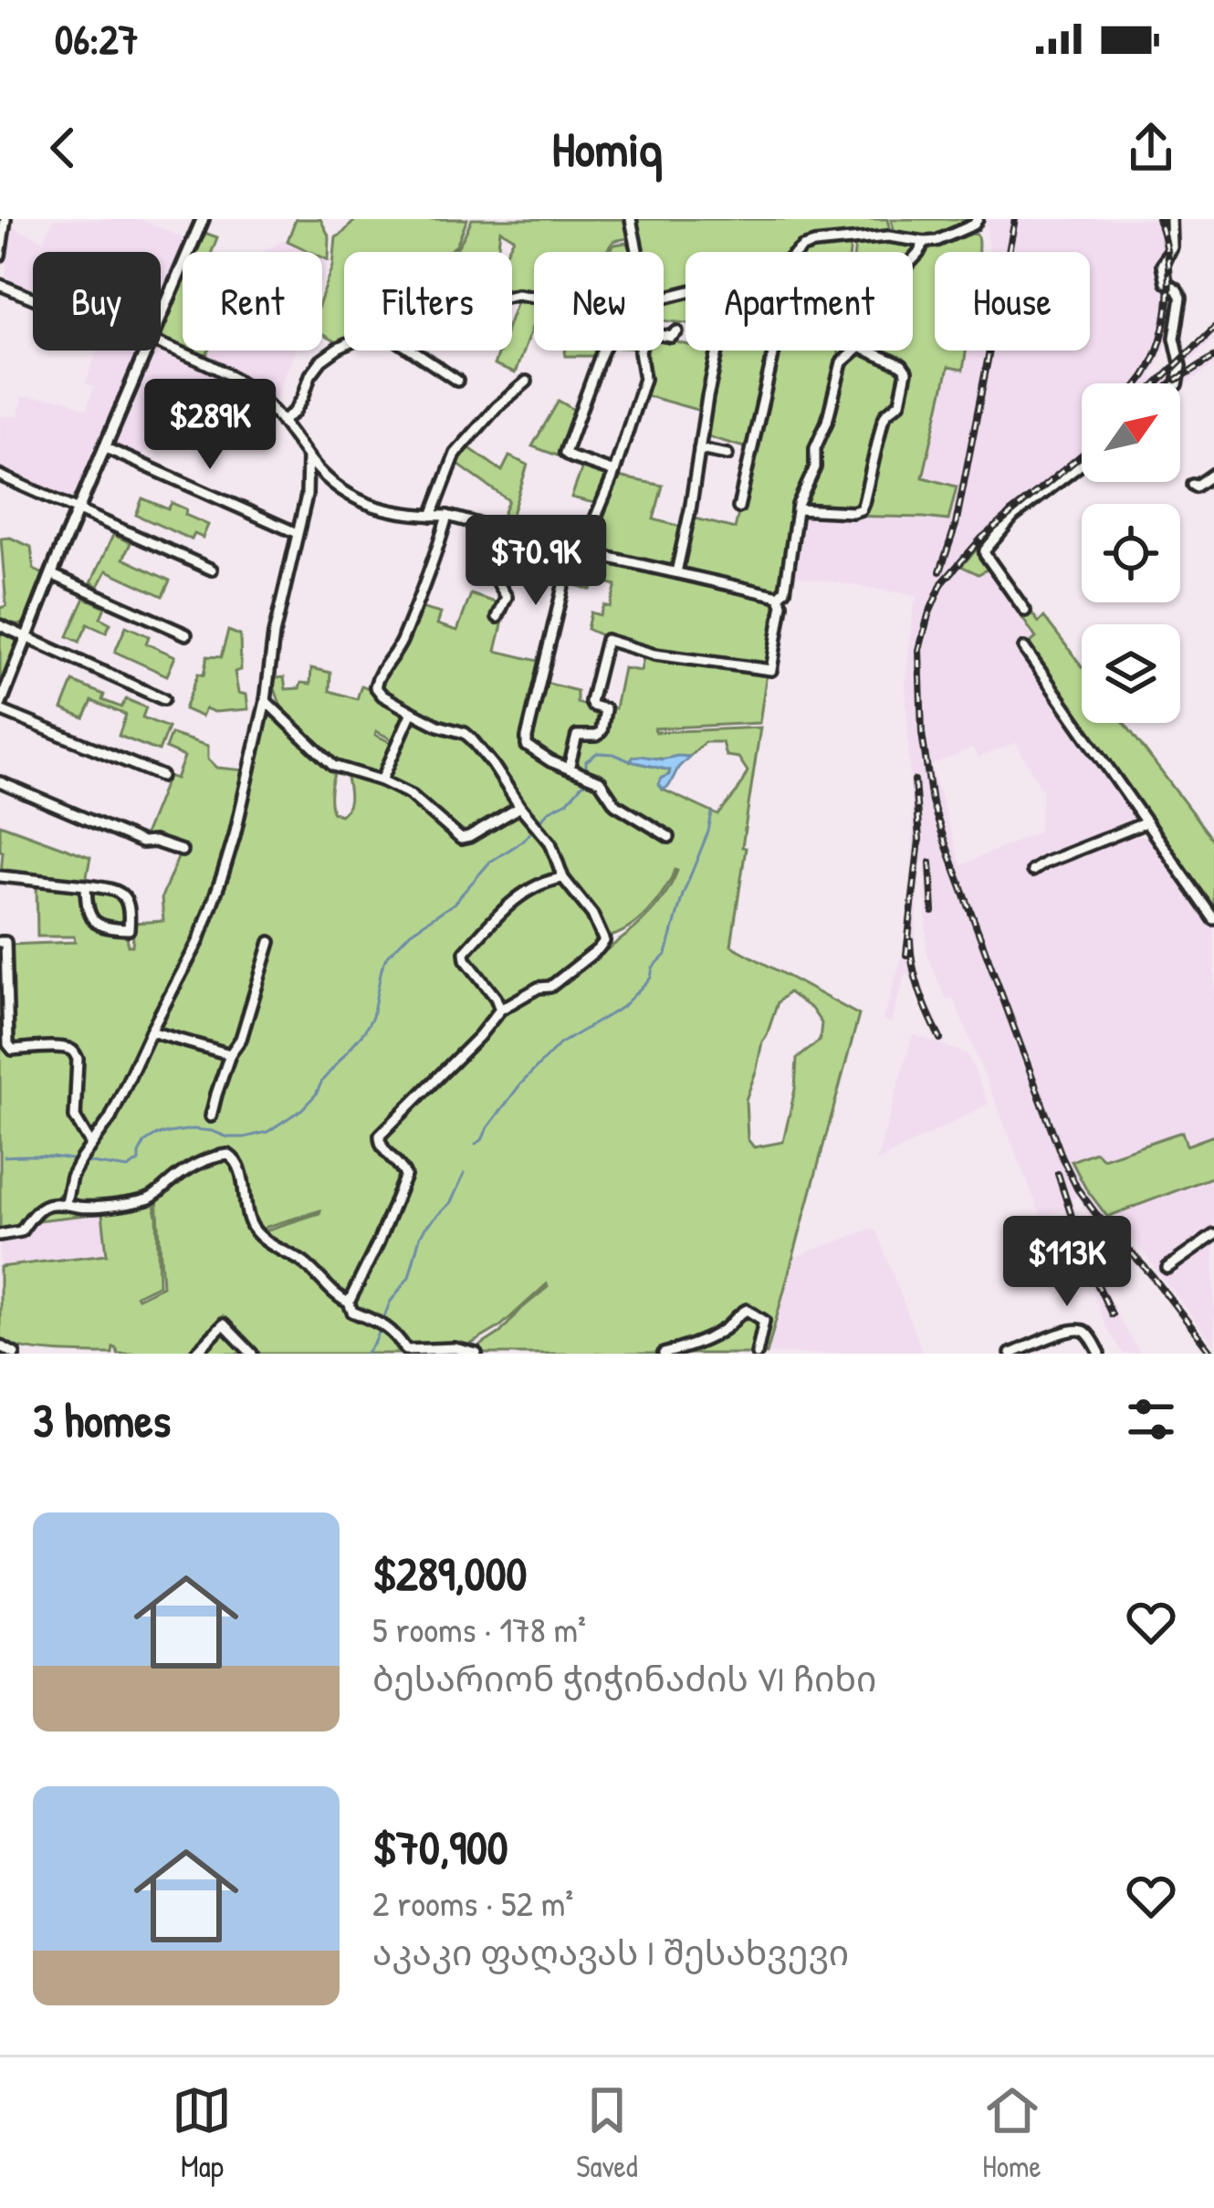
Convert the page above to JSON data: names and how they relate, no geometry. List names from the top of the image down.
{
  "north": "top right",
  "page": {
    "status": "06:27",
    "header": "Homiq",
    "chip": [
      "Buy",
      "Rent",
      "Filters",
      "New",
      "Apartment",
      "House"
    ],
    "price": ["$289K", "$70.9K", "$113K"],
    "heading": "3 homes",
    "list": [
      {
        "name": "$289,000",
        "note": "5 rooms · 178 m² · ბესარიონ ჭიჭინაძის VI ჩიხი"
      },
      {
        "name": "$70,900",
        "note": "2 rooms · 52 m² · აკაკი ფაღავას I შესახვევი"
      }
    ],
    "tabs": ["Map", "Saved", "Home"]
  }
}
